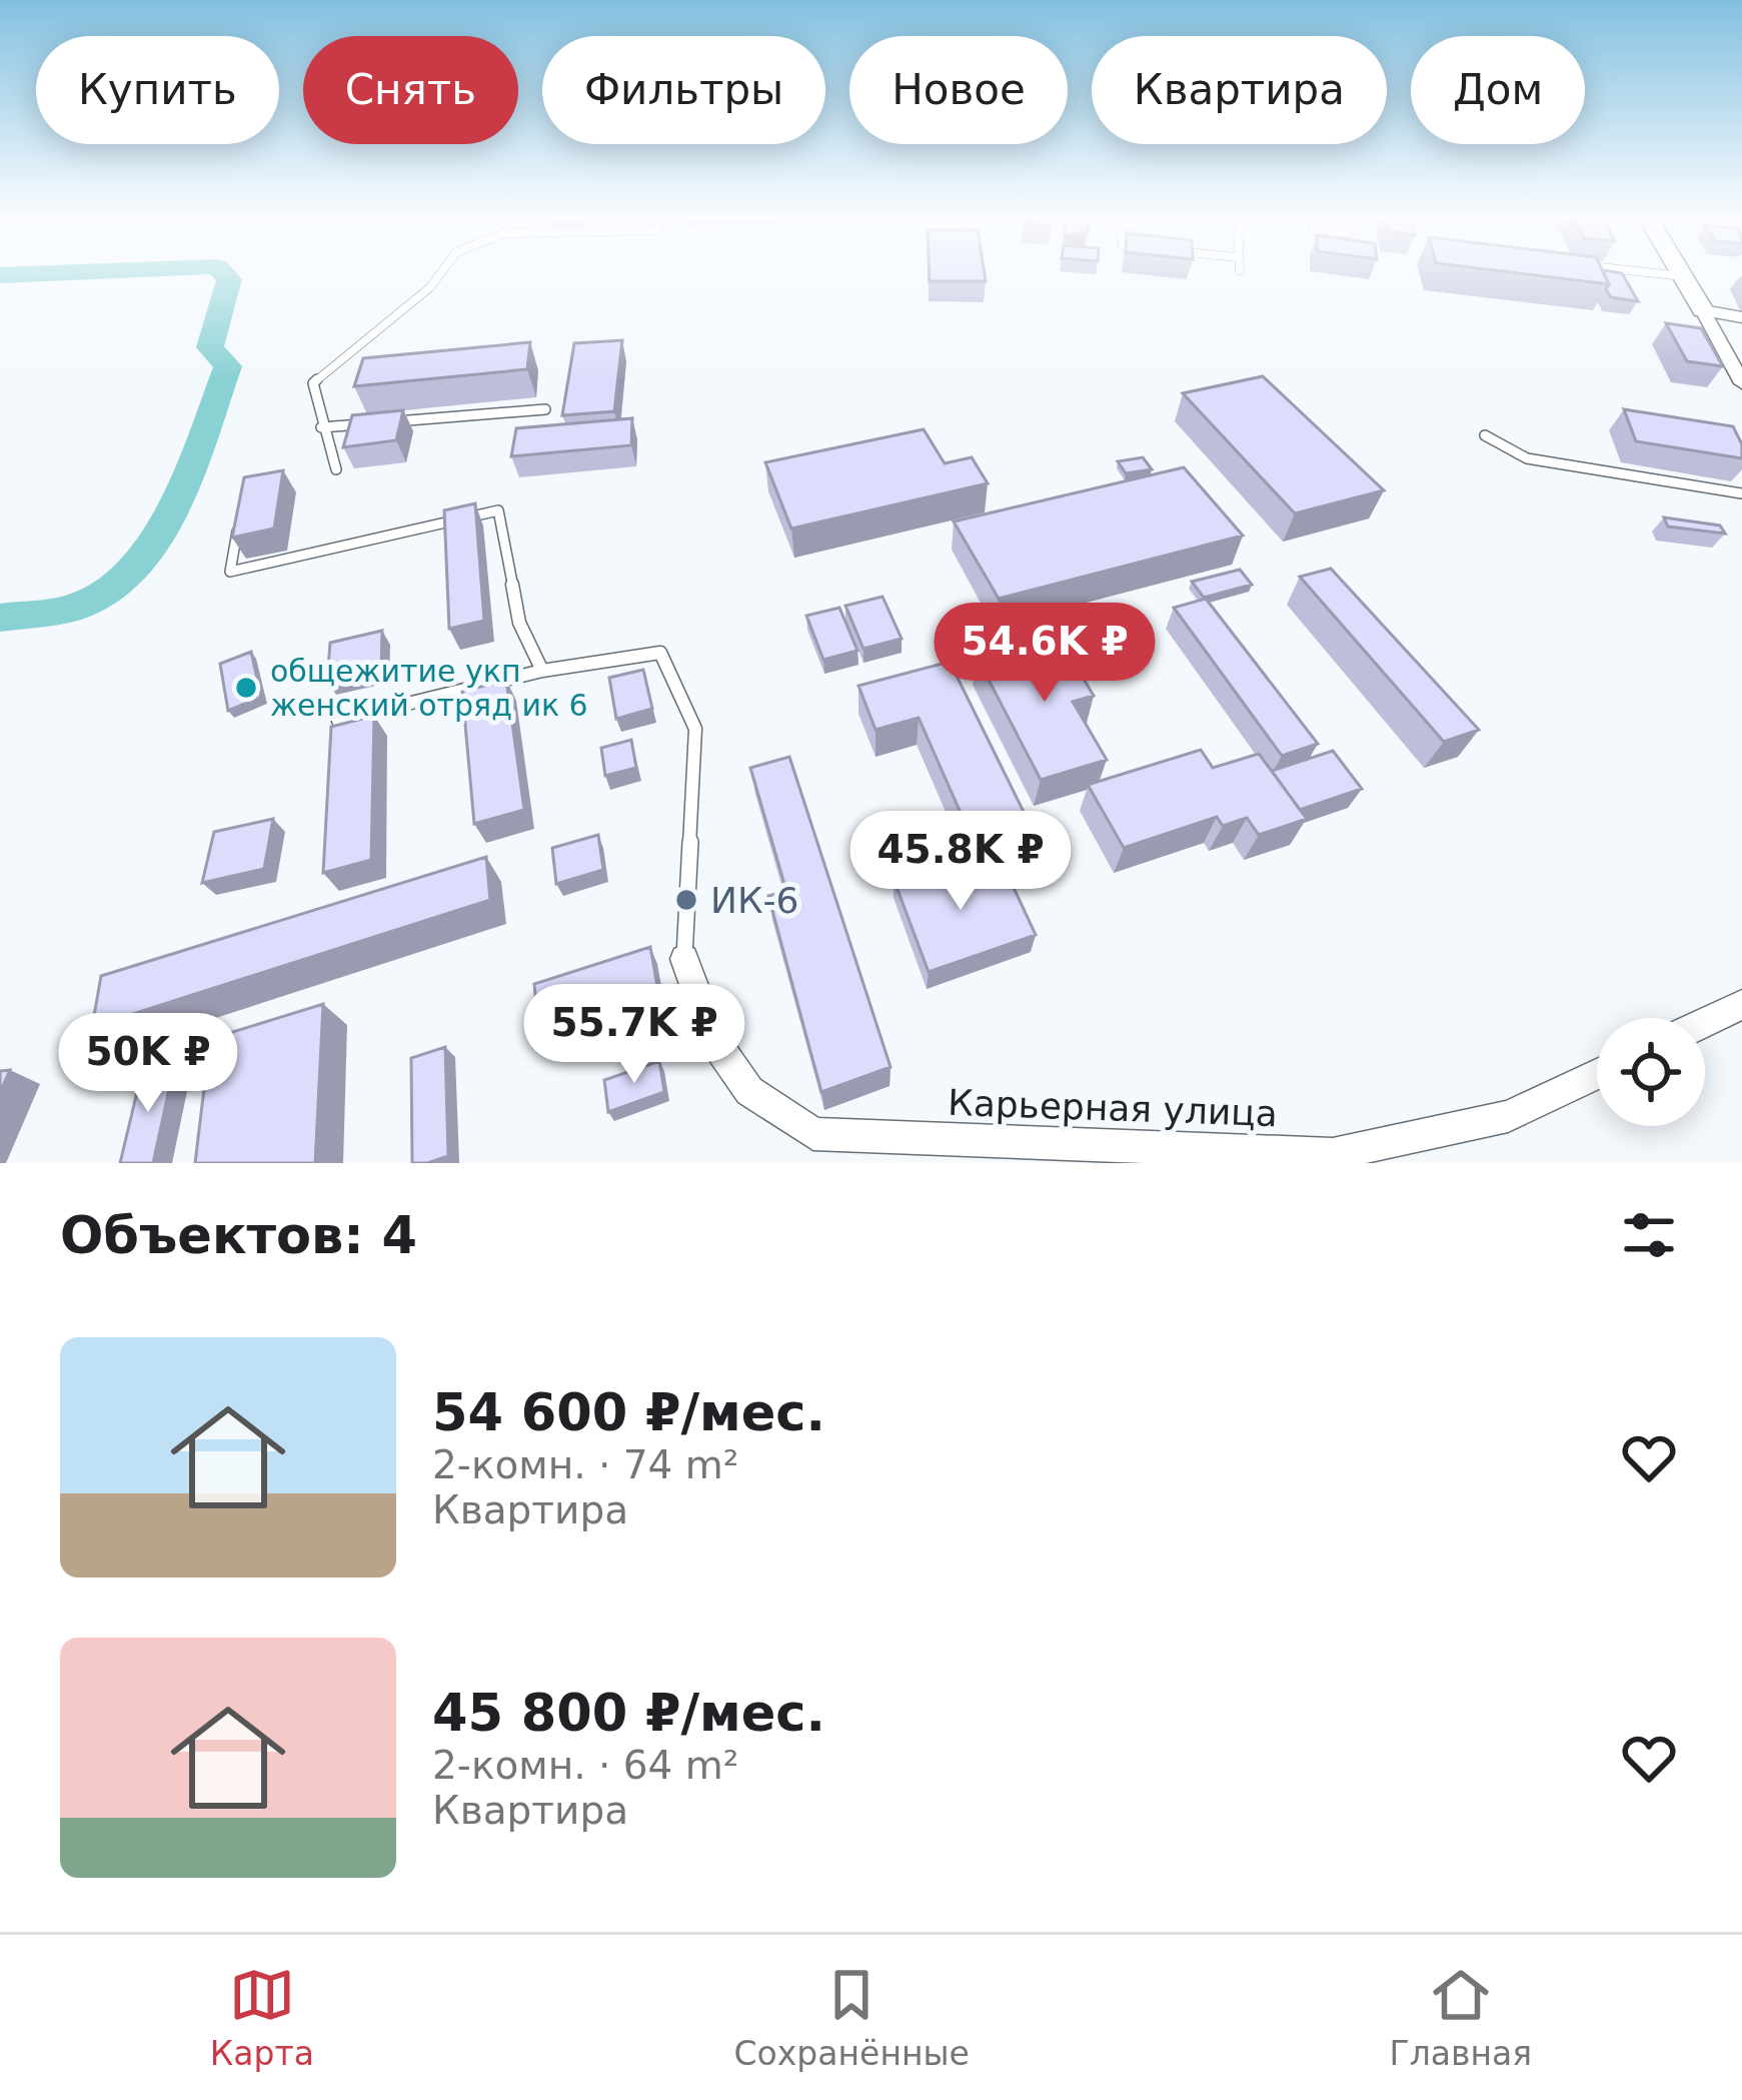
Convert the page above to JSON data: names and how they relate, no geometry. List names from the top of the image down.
{
  "streets": {
    "street": ["Карьерная улица"]
  },
  "places": ["общежитие укп женский отряд ик 6", "ИК-6"],
  "page": {
    "chip": [
      "Купить",
      "Снять",
      "Фильтры",
      "Новое",
      "Квартира",
      "Дом"
    ],
    "price": [
      "54.6K ₽",
      "45.8K ₽",
      "55.7K ₽",
      "50K ₽"
    ],
    "heading": "Объектов: 4",
    "list": [
      {
        "name": "54 600 ₽/мес.",
        "note": "2-комн. · 74 m² · Квартира"
      },
      {
        "name": "45 800 ₽/мес.",
        "note": "2-комн. · 64 m² · Квартира"
      }
    ],
    "tabs": ["Карта", "Сохранённые", "Главная"]
  }
}
